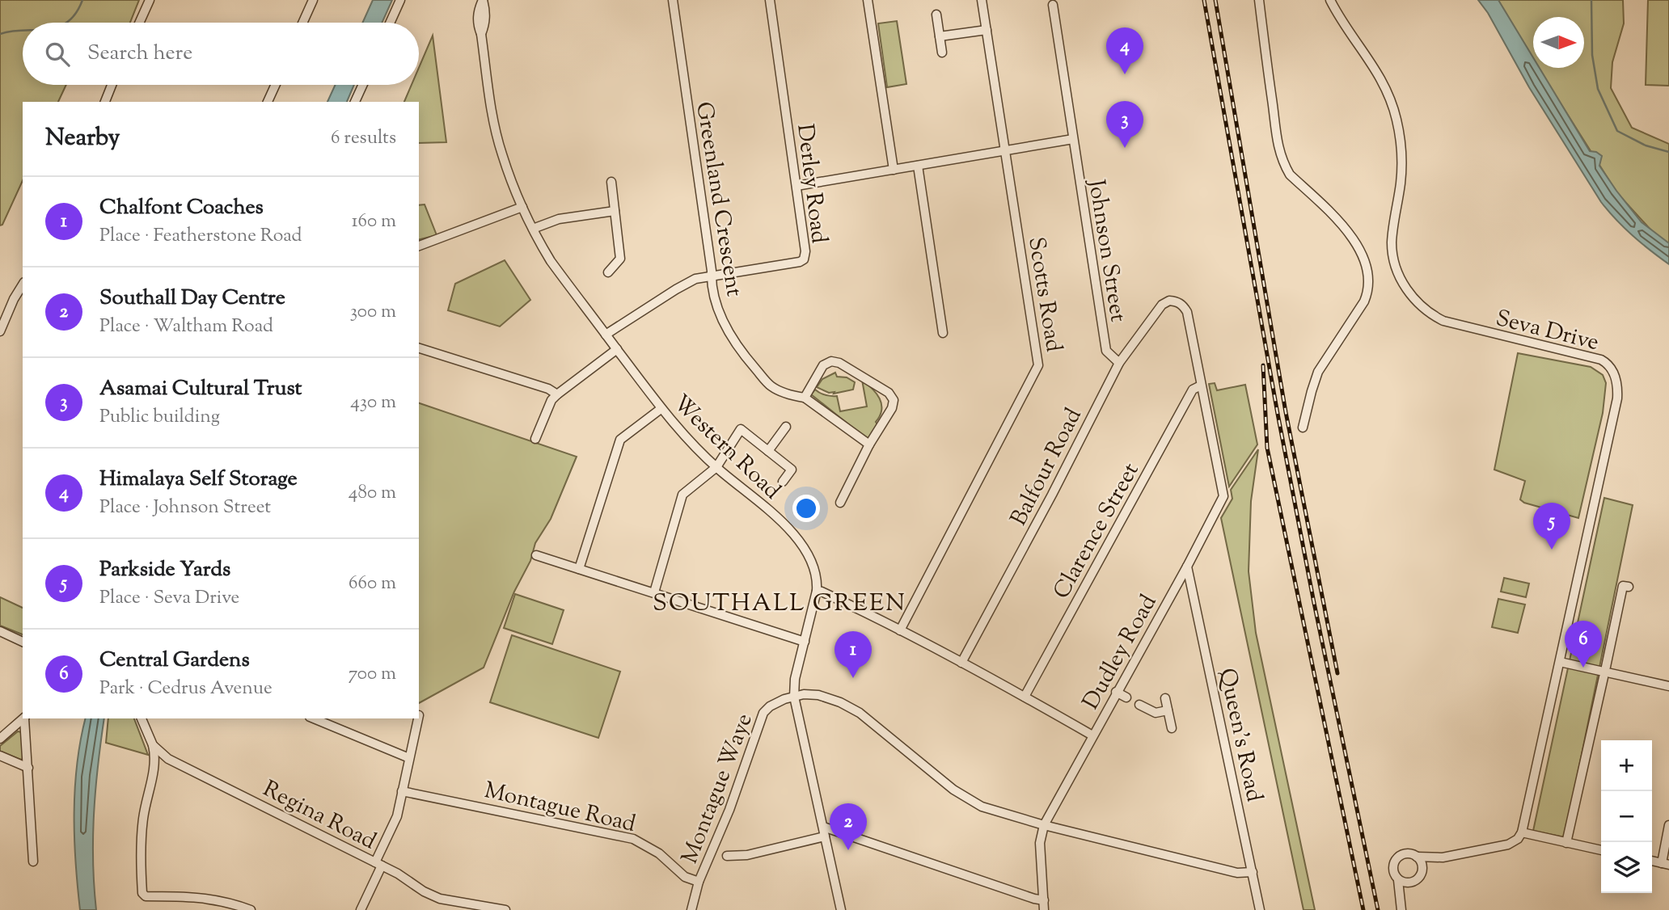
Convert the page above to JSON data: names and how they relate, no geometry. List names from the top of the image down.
{
  "streets": {
    "street": [
      "Derley Road",
      "Greenland Crescent",
      "Johnson Street",
      "Scotts Road",
      "Seva Drive",
      "Western Road",
      "Balfour Road",
      "Clarence Street",
      "Dudley Road",
      "Queen's Road",
      "Montague Waye",
      "Montague Road",
      "Regina Road"
    ]
  },
  "crossings": [
    ["Derley Road", "Greenland Crescent"],
    ["Derley Road", "Western Road"],
    ["Johnson Street", "Balfour Road"],
    ["Western Road", "Montague Waye"],
    ["Balfour Road", "Clarence Street"],
    ["Balfour Road", "Dudley Road"],
    ["Clarence Street", "Dudley Road"],
    ["Dudley Road", "Queen's Road"],
    ["Montague Waye", "Montague Road"]
  ],
  "districts": ["SOUTHALL GREEN"],
  "north": "right",
  "page": {
    "search": "Search here",
    "pins": [
      "4",
      "3",
      "5",
      "6",
      "1",
      "2"
    ],
    "heading": ["Nearby", "6 results"],
    "list": [
      {
        "mark": "1",
        "name": "Chalfont Coaches",
        "note": "Place · Featherstone Road",
        "value": "160 m"
      },
      {
        "mark": "2",
        "name": "Southall Day Centre",
        "note": "Place · Waltham Road",
        "value": "300 m"
      },
      {
        "mark": "3",
        "name": "Asamai Cultural Trust",
        "note": "Public building",
        "value": "430 m"
      },
      {
        "mark": "4",
        "name": "Himalaya Self Storage",
        "note": "Place · Johnson Street",
        "value": "480 m"
      },
      {
        "mark": "5",
        "name": "Parkside Yards",
        "note": "Place · Seva Drive",
        "value": "660 m"
      },
      {
        "mark": "6",
        "name": "Central Gardens",
        "note": "Park · Cedrus Avenue",
        "value": "700 m"
      }
    ],
    "map_buttons": ["+", "−"]
  }
}
